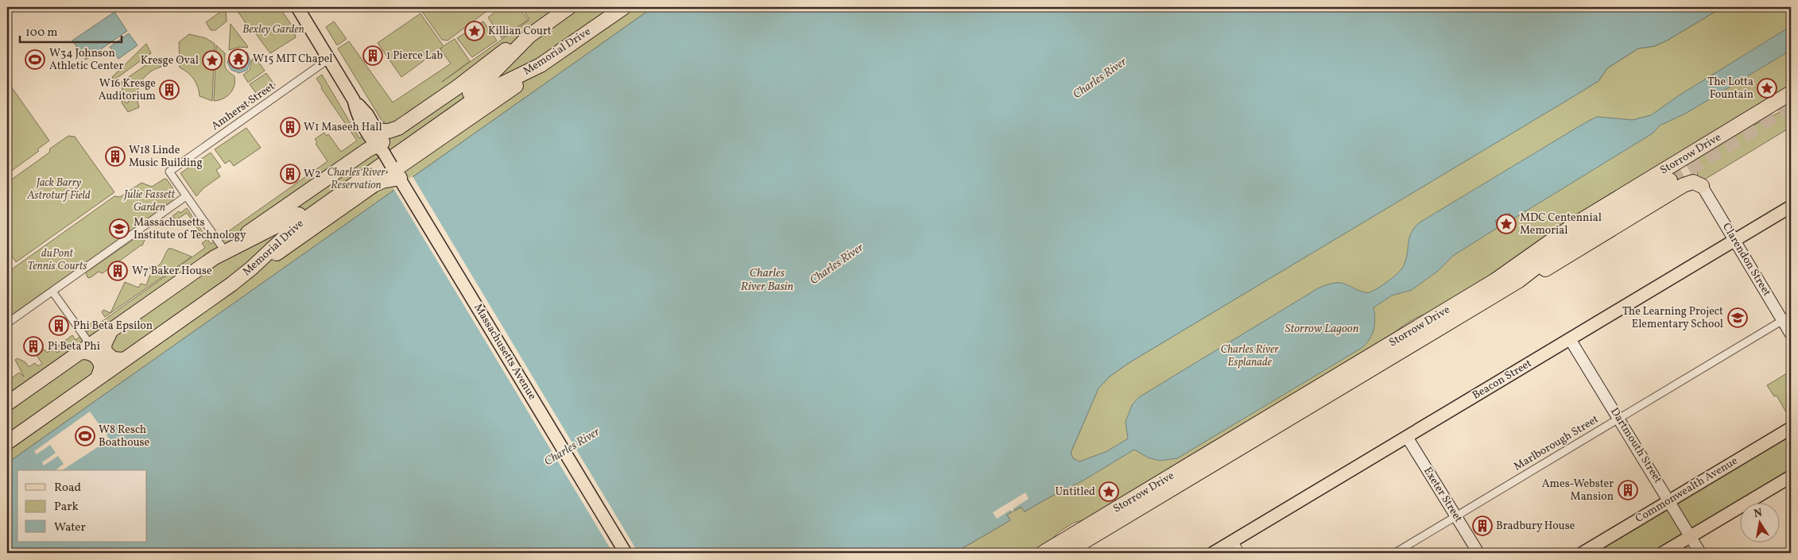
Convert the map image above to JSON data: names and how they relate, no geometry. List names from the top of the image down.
{
  "streets": {
    "highway": ["Memorial Drive", "Storrow Drive"],
    "main road": [
      "Clarendon Street",
      "Massachusetts Avenue",
      "Beacon Street",
      "Dartmouth Street",
      "Commonwealth Avenue",
      "Exeter Street"
    ],
    "street": ["Amherst Street", "Marlborough Street"]
  },
  "crossings": [
    ["Amherst Street", "Massachusetts Avenue"],
    ["Clarendon Street", "Beacon Street"],
    ["Clarendon Street", "Marlborough Street"],
    ["Beacon Street", "Dartmouth Street"],
    ["Beacon Street", "Exeter Street"],
    ["Marlborough Street", "Dartmouth Street"],
    ["Marlborough Street", "Exeter Street"],
    ["Dartmouth Street", "Commonwealth Avenue"]
  ],
  "water": ["Charles River", "Charles River Basin", "Storrow Lagoon"],
  "parks": [
    "Bexley Garden",
    "Charles River Reservation",
    "Jack Barry Astroturf Field",
    "Julie Fassett Garden",
    "duPont Tennis Courts",
    "Charles River Esplanade"
  ],
  "places": {
    "place": [
      "Killian Court",
      "Kresge Oval",
      "The Lotta Fountain",
      "MDC Centennial Memorial",
      "Untitled"
    ],
    "building": [
      "1 Pierce Lab",
      "W16 Kresge Auditorium",
      "W1 Maseeh Hall",
      "W18 Linde Music Building",
      "W2",
      "W7 Baker House",
      "Phi Beta Epsilon",
      "Pi Beta Phi",
      "Ames-Webster Mansion",
      "Bradbury House"
    ],
    "temple": ["W15 MIT Chapel"],
    "sports": ["W34 Johnson Athletic Center", "W8 Resch Boathouse"],
    "school or university": ["Massachusetts Institute of Technology", "The Learning Project Elementary School"]
  },
  "legend": ["Road", "Park", "Water"],
  "scale_bar": "100 m",
  "north": "top"
}
